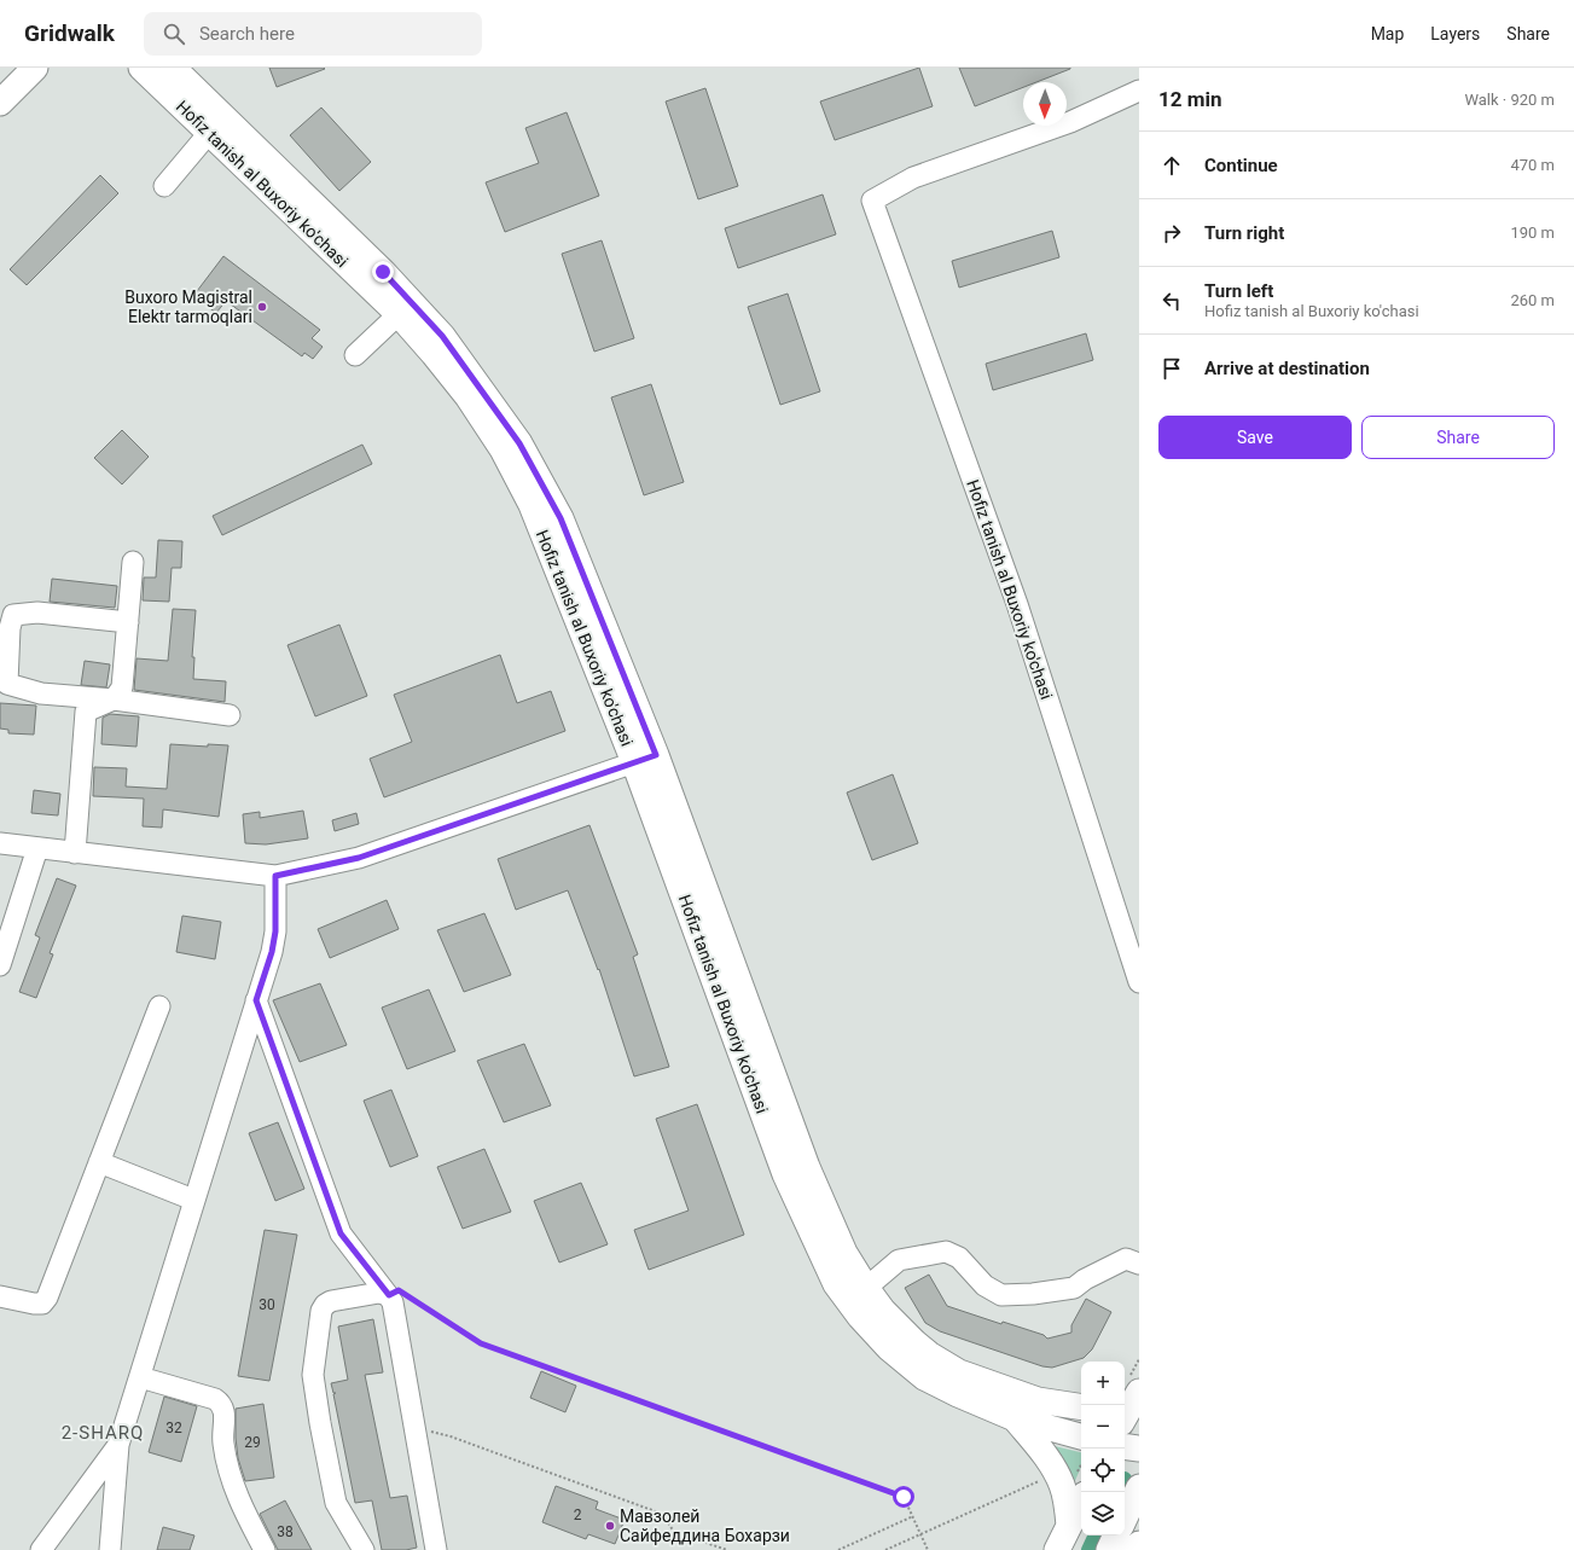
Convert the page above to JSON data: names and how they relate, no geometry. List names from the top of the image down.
{
  "streets": {
    "main road": ["Hofiz tanish al Buxoriy ko'chasi"]
  },
  "districts": ["2-SHARQ"],
  "places": ["Buxoro Magistral Elektr tarmoqlari", "Мавзолей Сайфеддина Бохарзи"],
  "house_numbers": [
    "30",
    "32",
    "29",
    "2",
    "38"
  ],
  "north": "bottom",
  "page": {
    "header": "Gridwalk",
    "search": "Search here",
    "nav": ["Map", "Layers", "Share"],
    "heading": ["12 min", "Walk · 920 m"],
    "list": [
      ["Continue", "470 m"],
      ["Turn right", "190 m"],
      ["Turn left", "Hofiz tanish al Buxoriy ko'chasi", "260 m"],
      "Arrive at destination"
    ],
    "buttons": ["Save", "Share"],
    "map_buttons": ["+", "−"]
  }
}
